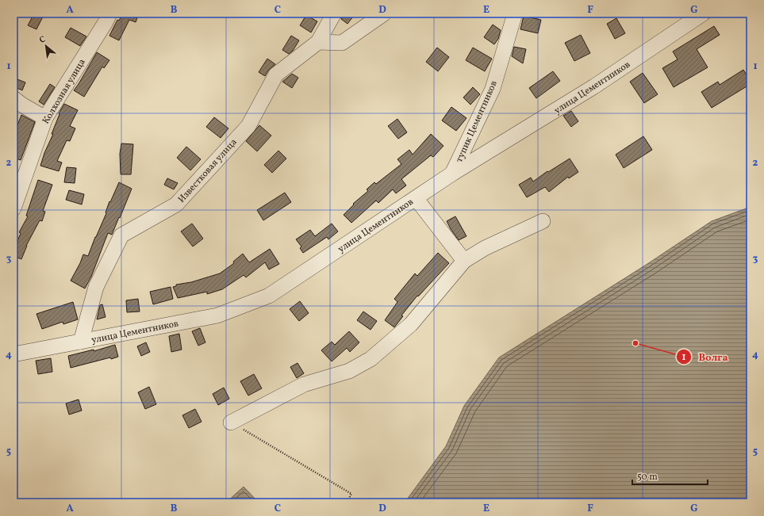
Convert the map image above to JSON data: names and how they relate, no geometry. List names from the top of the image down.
{
  "streets": {
    "street": [
      "улица Цементников",
      "Колхозная улица",
      "тупик Цементников",
      "Известковая улица"
    ]
  },
  "crossings": [
    ["улица Цементников", "тупик Цементников"],
    ["улица Цементников", "Известковая улица"]
  ],
  "places": ["Волга"],
  "scale_bar": "50 m",
  "north": "top left",
  "grid": {
    "columns": [
      "A",
      "B",
      "C",
      "D",
      "E",
      "F",
      "G"
    ],
    "rows": [
      "1",
      "2",
      "3",
      "4",
      "5"
    ]
  }
}
